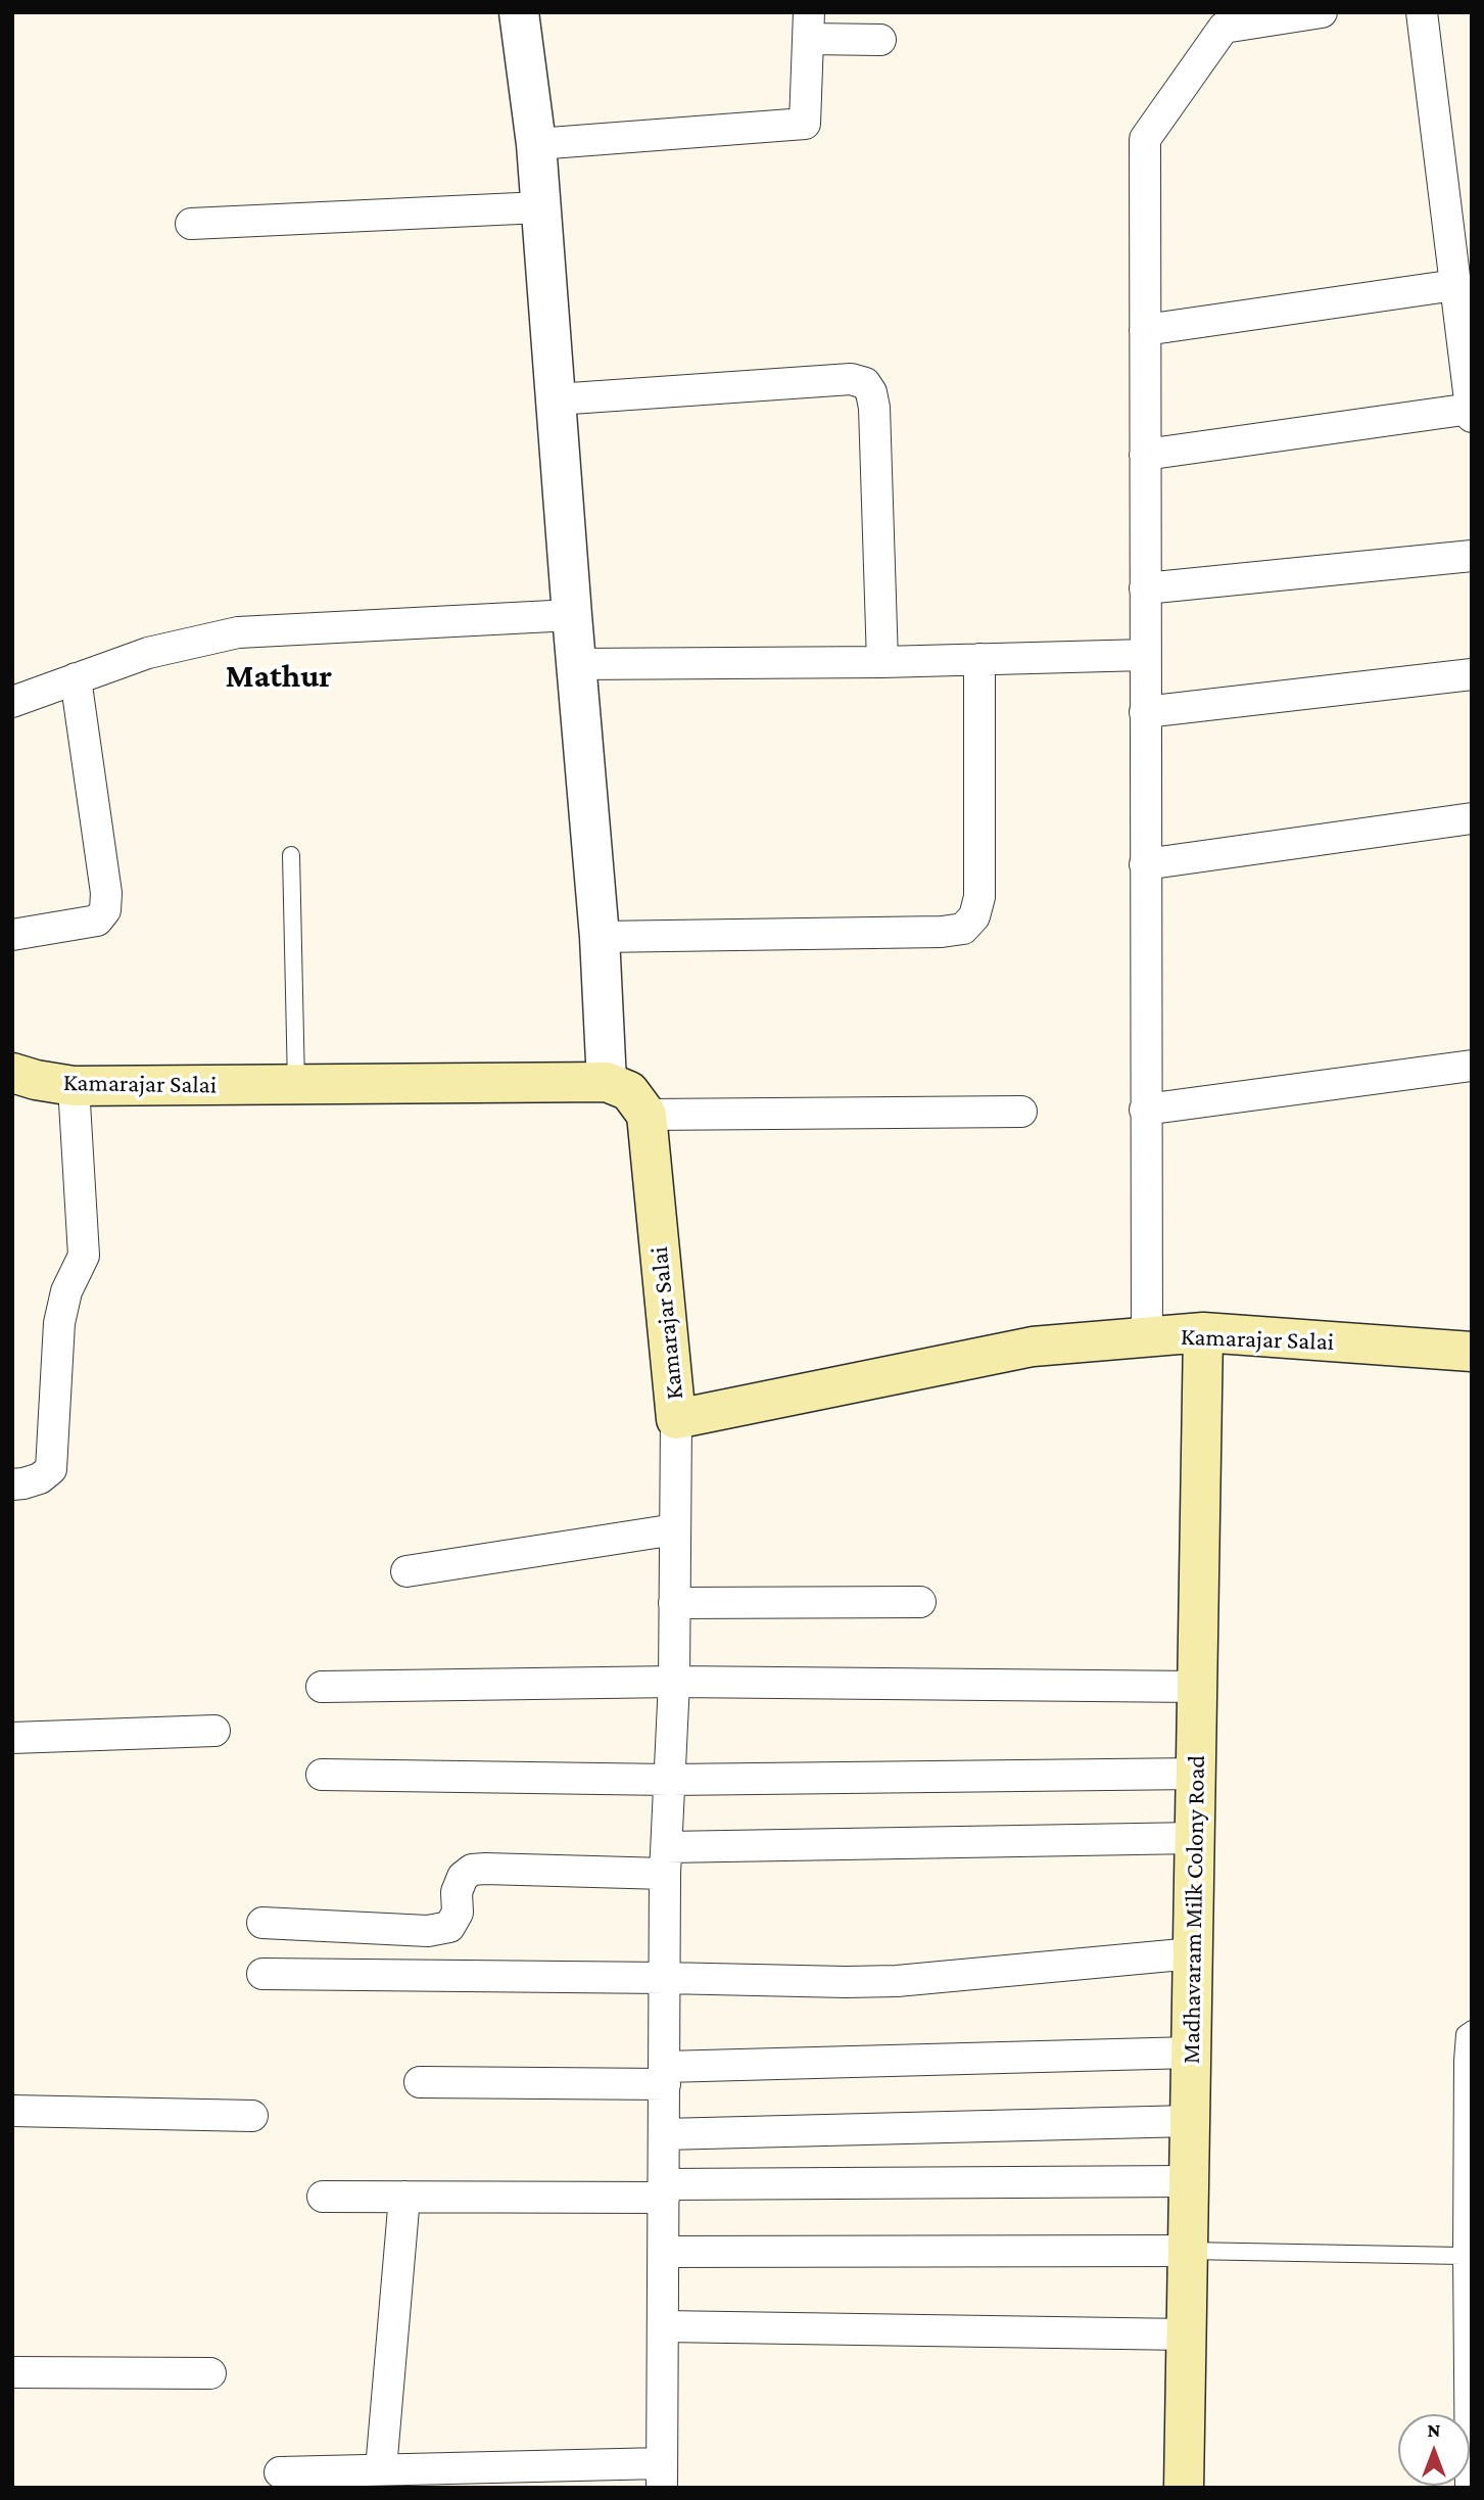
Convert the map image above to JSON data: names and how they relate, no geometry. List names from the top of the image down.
{
  "streets": {
    "main road": ["Kamarajar Salai", "Madhavaram Milk Colony Road"]
  },
  "crossings": [
    ["Kamarajar Salai", "Madhavaram Milk Colony Road"]
  ],
  "districts": ["Mathur"],
  "north": "top"
}
